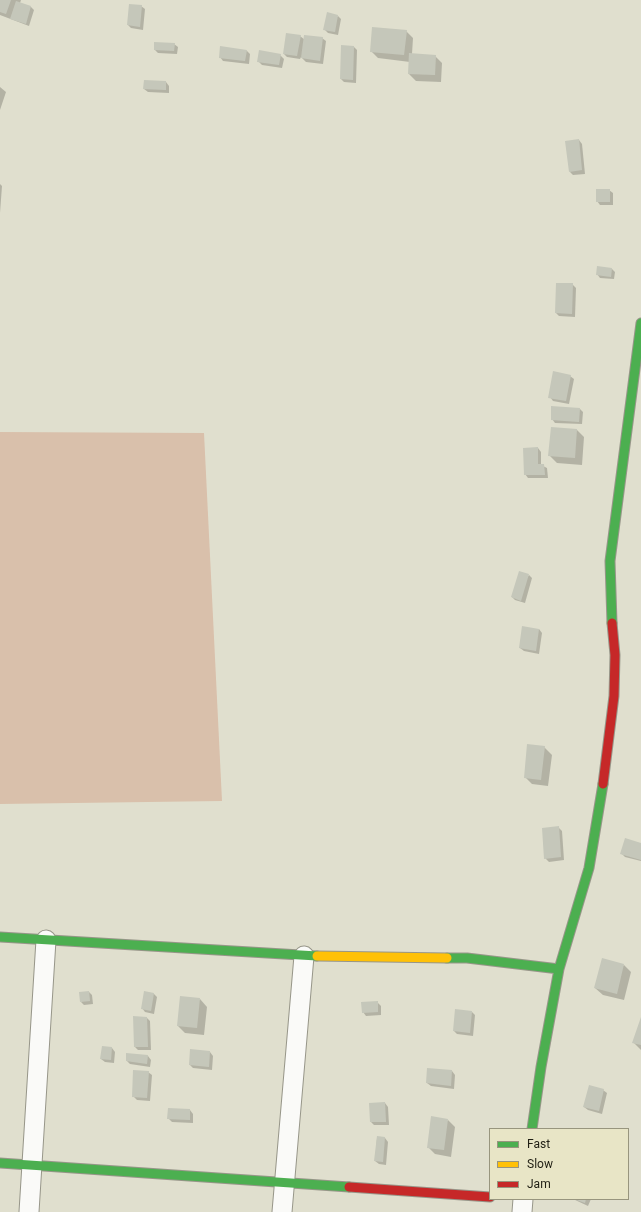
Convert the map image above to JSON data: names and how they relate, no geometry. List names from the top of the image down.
{
  "legend": ["Fast", "Slow", "Jam"]
}
